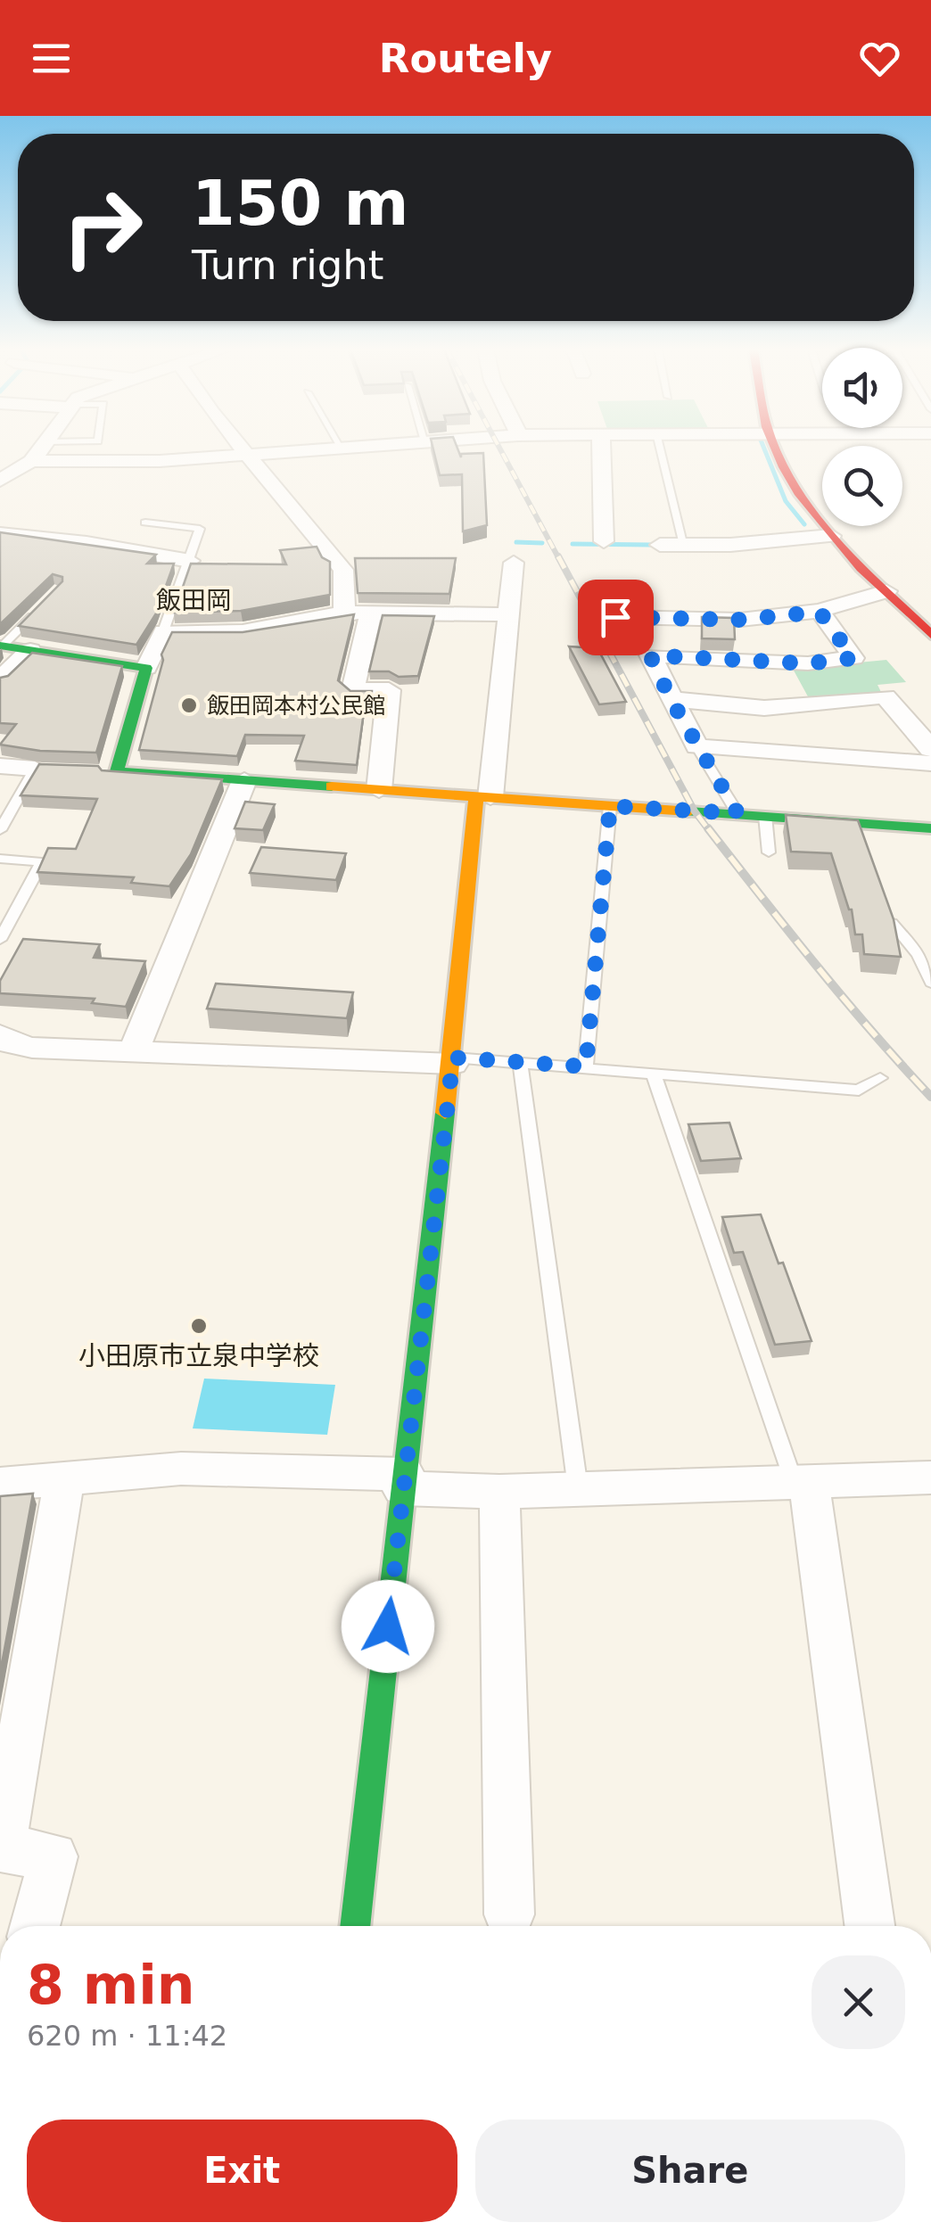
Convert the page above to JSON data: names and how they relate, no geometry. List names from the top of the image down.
{
  "districts": ["飯田岡"],
  "places": ["飯田岡本村公民館", "小田原市立泉中学校"],
  "page": {
    "header": "Routely",
    "turn": ["150 m", "Turn right"],
    "heading": ["8 min", "620 m · 11:42"],
    "buttons": ["Exit", "Share"]
  }
}
